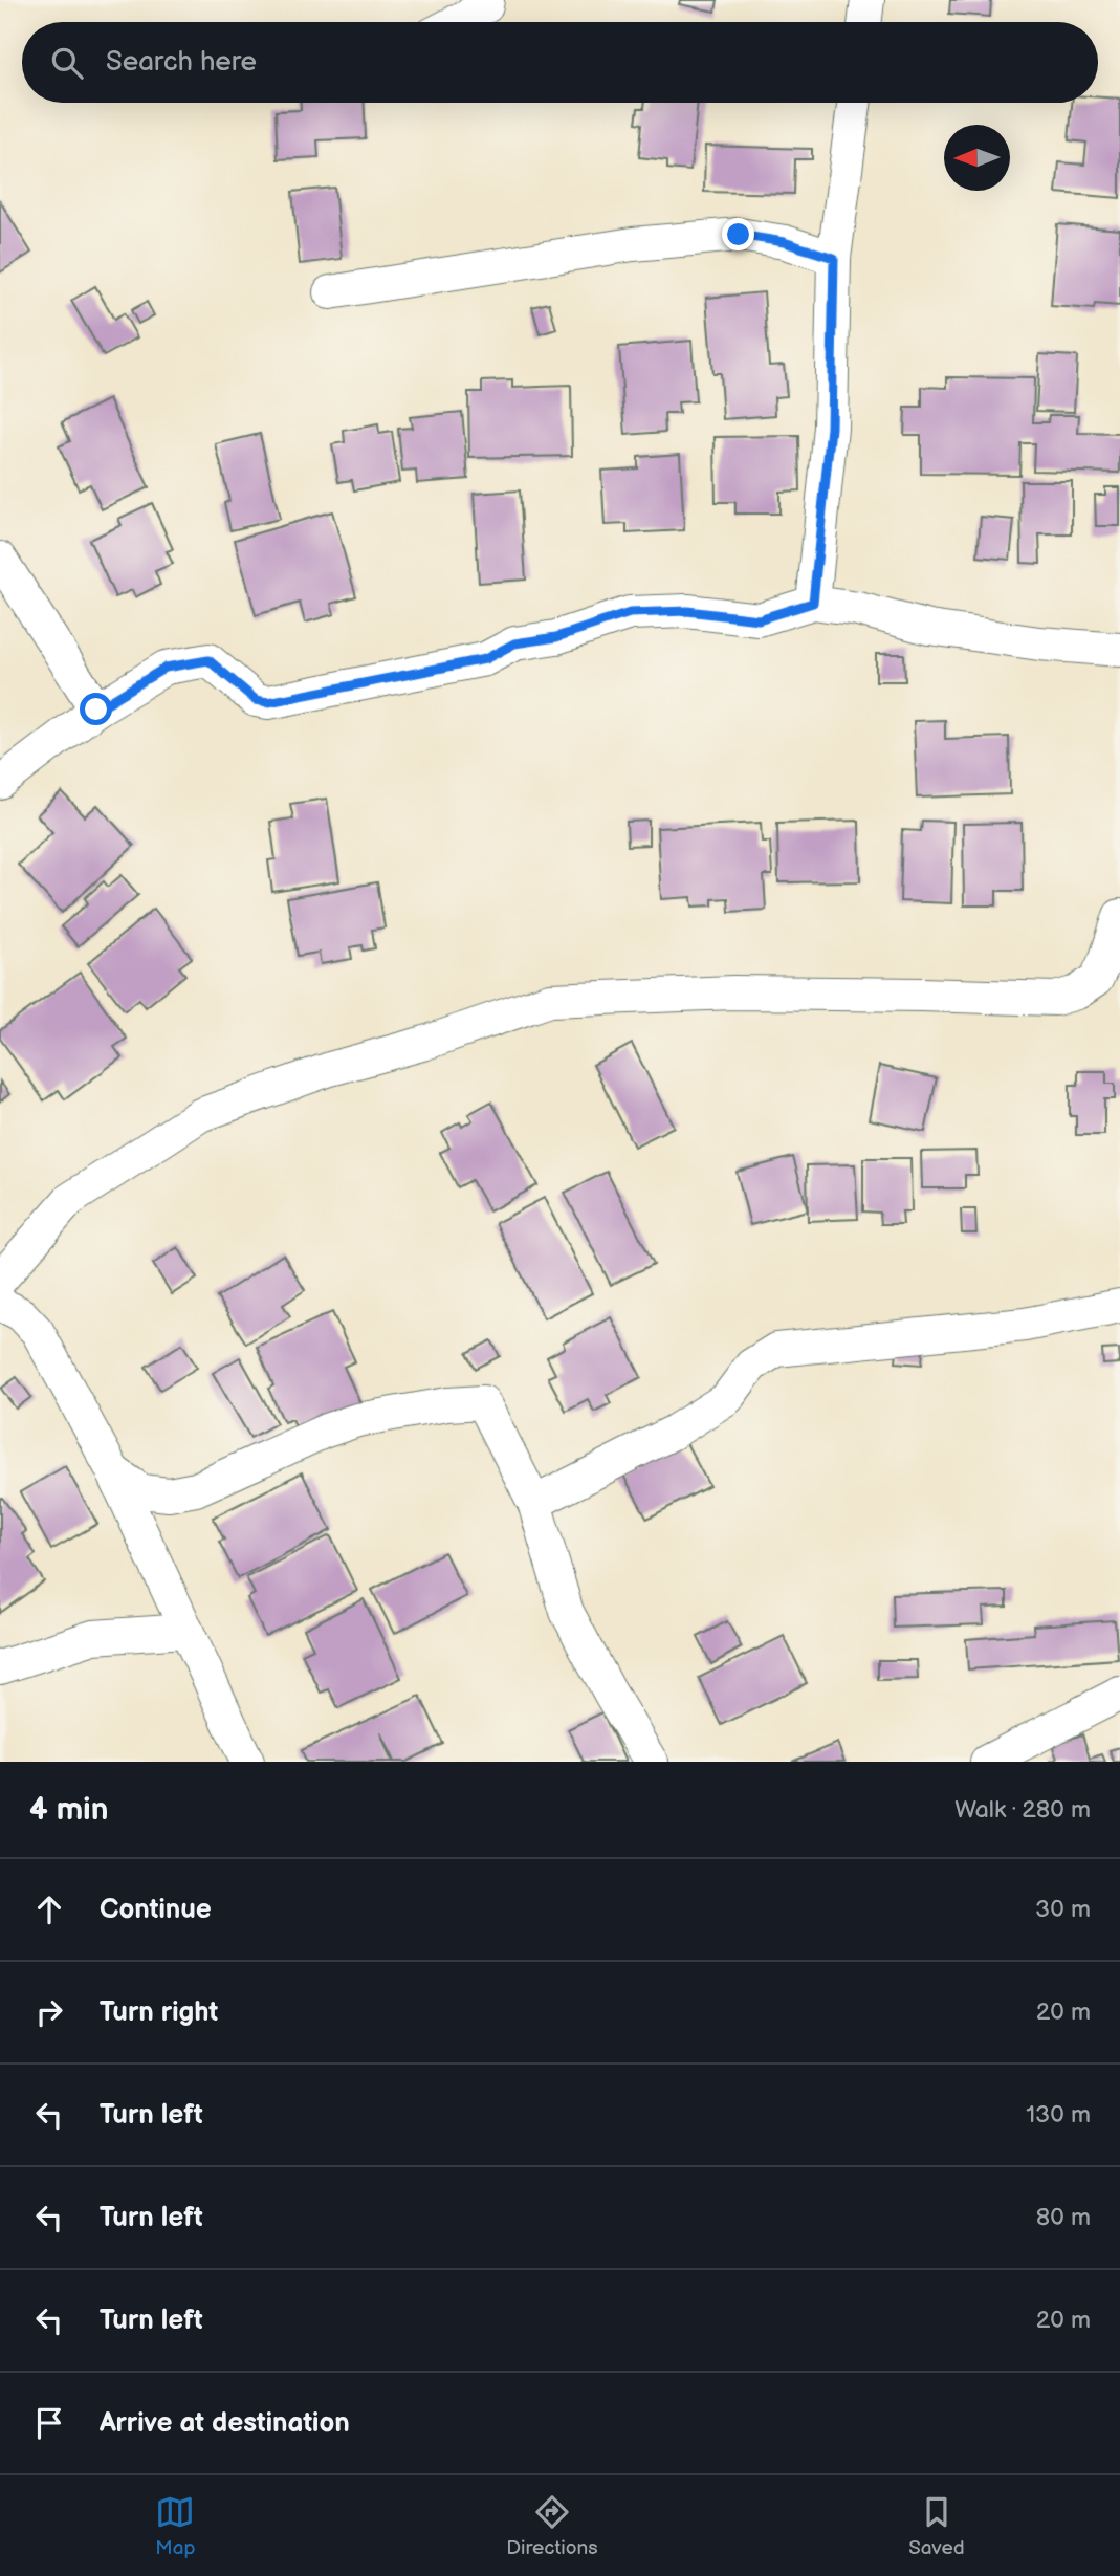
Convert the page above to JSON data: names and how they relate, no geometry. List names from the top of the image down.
{
  "north": "left",
  "page": {
    "search": "Search here",
    "heading": ["4 min", "Walk · 280 m"],
    "list": [
      ["Continue", "30 m"],
      ["Turn right", "20 m"],
      ["Turn left", "130 m"],
      ["Turn left", "80 m"],
      ["Turn left", "20 m"],
      "Arrive at destination"
    ],
    "nav": ["Map", "Directions", "Saved"]
  }
}
